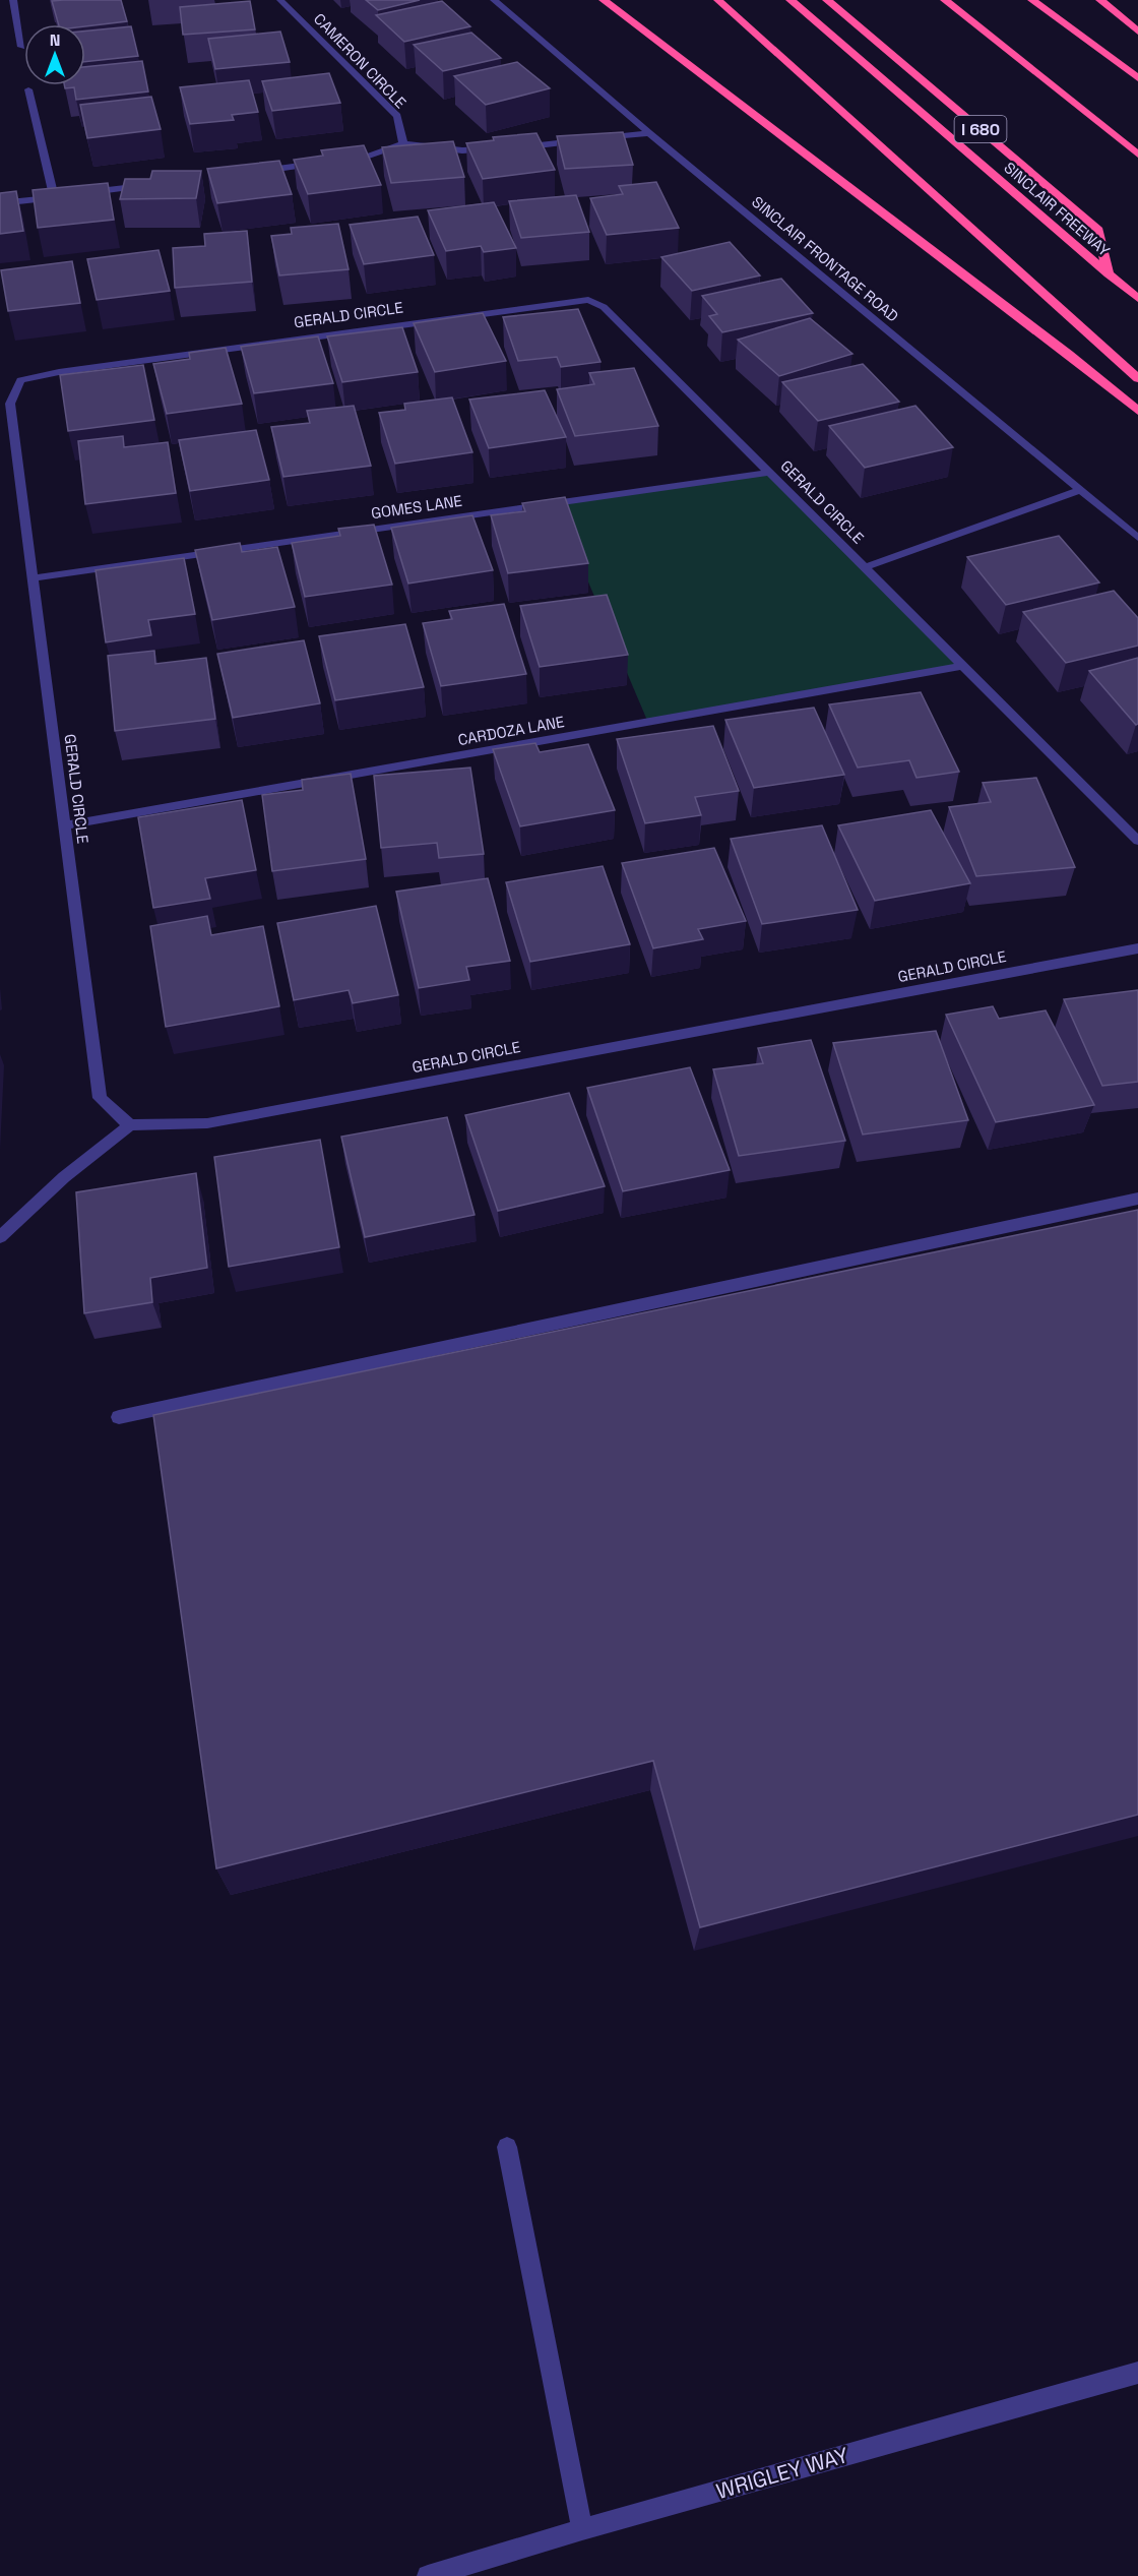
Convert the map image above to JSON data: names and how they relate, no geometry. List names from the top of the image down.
{
  "streets": {
    "highway": ["I 680", "SINCLAIR FREEWAY"],
    "street": [
      "CAMERON CIRCLE",
      "SINCLAIR FRONTAGE ROAD",
      "GERALD CIRCLE",
      "GOMES LANE",
      "CARDOZA LANE",
      "WRIGLEY WAY"
    ]
  },
  "crossings": [
    ["I 680", "SINCLAIR FREEWAY"],
    ["SINCLAIR FRONTAGE ROAD", "GERALD CIRCLE"],
    ["GERALD CIRCLE", "GOMES LANE"],
    ["GERALD CIRCLE", "CARDOZA LANE"]
  ],
  "north": "top"
}
